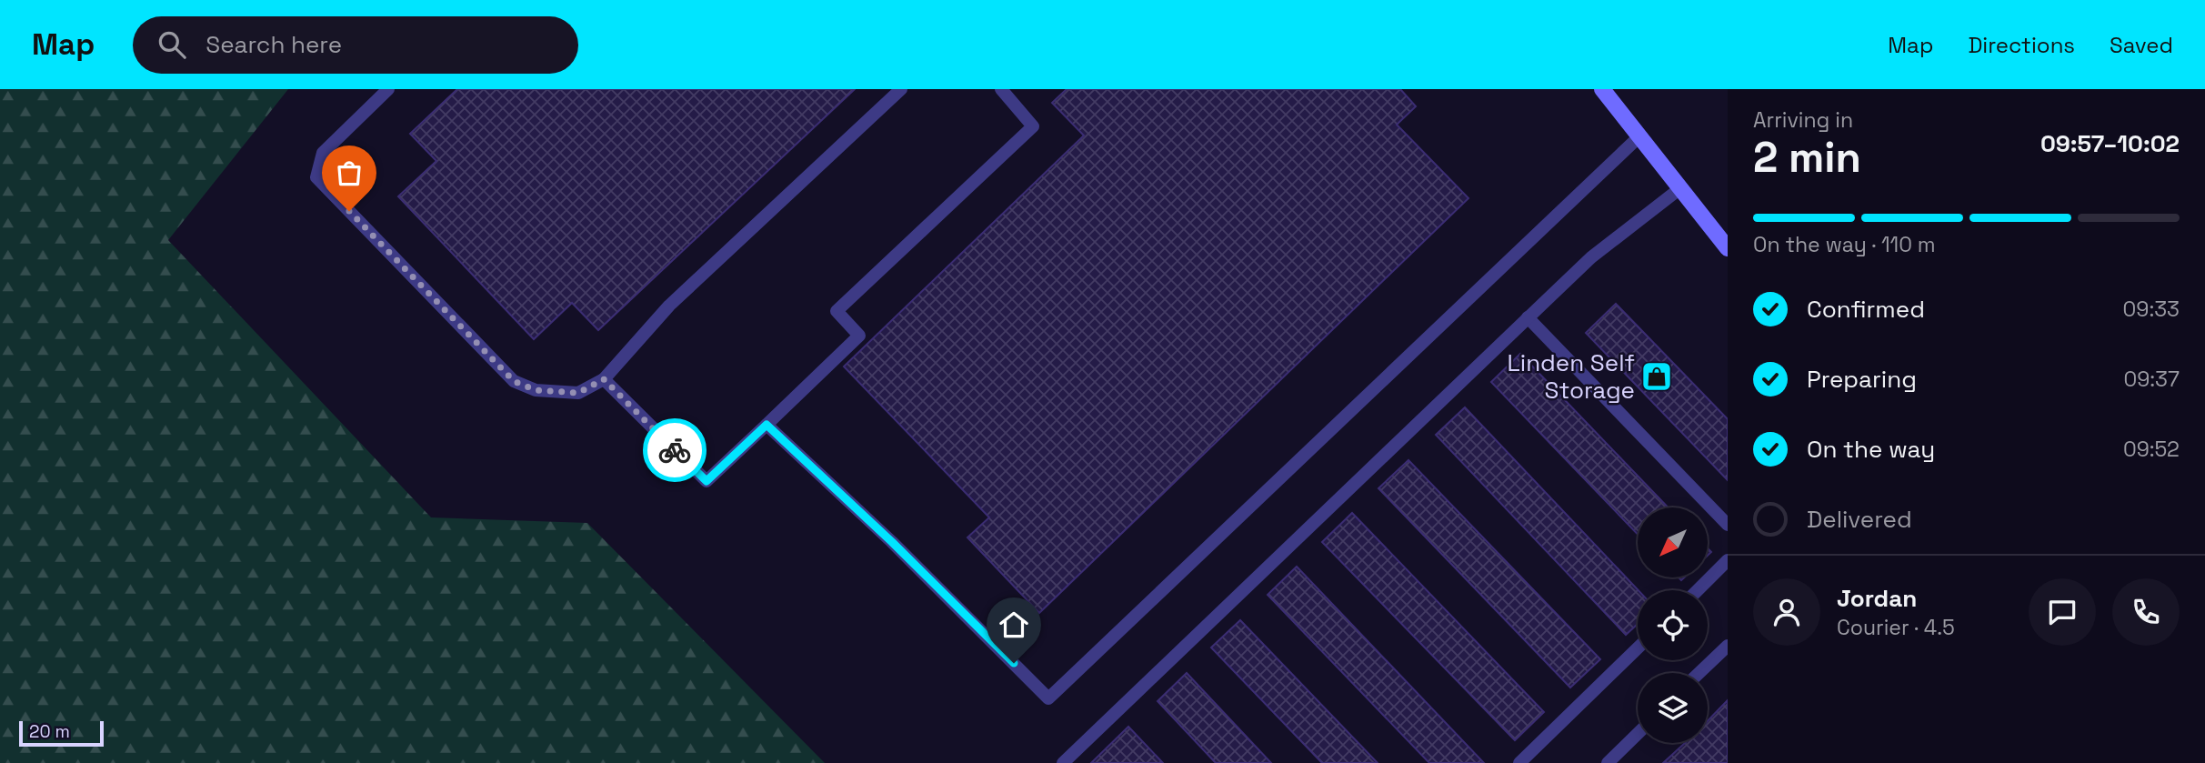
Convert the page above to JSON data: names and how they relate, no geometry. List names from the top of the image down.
{
  "places": {
    "shop": ["Linden Self Storage"]
  },
  "scale_bar": "20 m",
  "north": "bottom left",
  "page": {
    "header": "Map",
    "search": "Search here",
    "nav": ["Map", "Directions", "Saved"],
    "heading": ["2 min", "Arriving in", "09:57–10:02"],
    "panel": ["Jordan", "Courier · 4.5"],
    "bar": "On the way · 110 m",
    "list": [
      ["Confirmed", "09:33"],
      ["Preparing", "09:37"],
      ["On the way", "09:52"],
      "Delivered"
    ],
    "scale": "20 m"
  }
}
